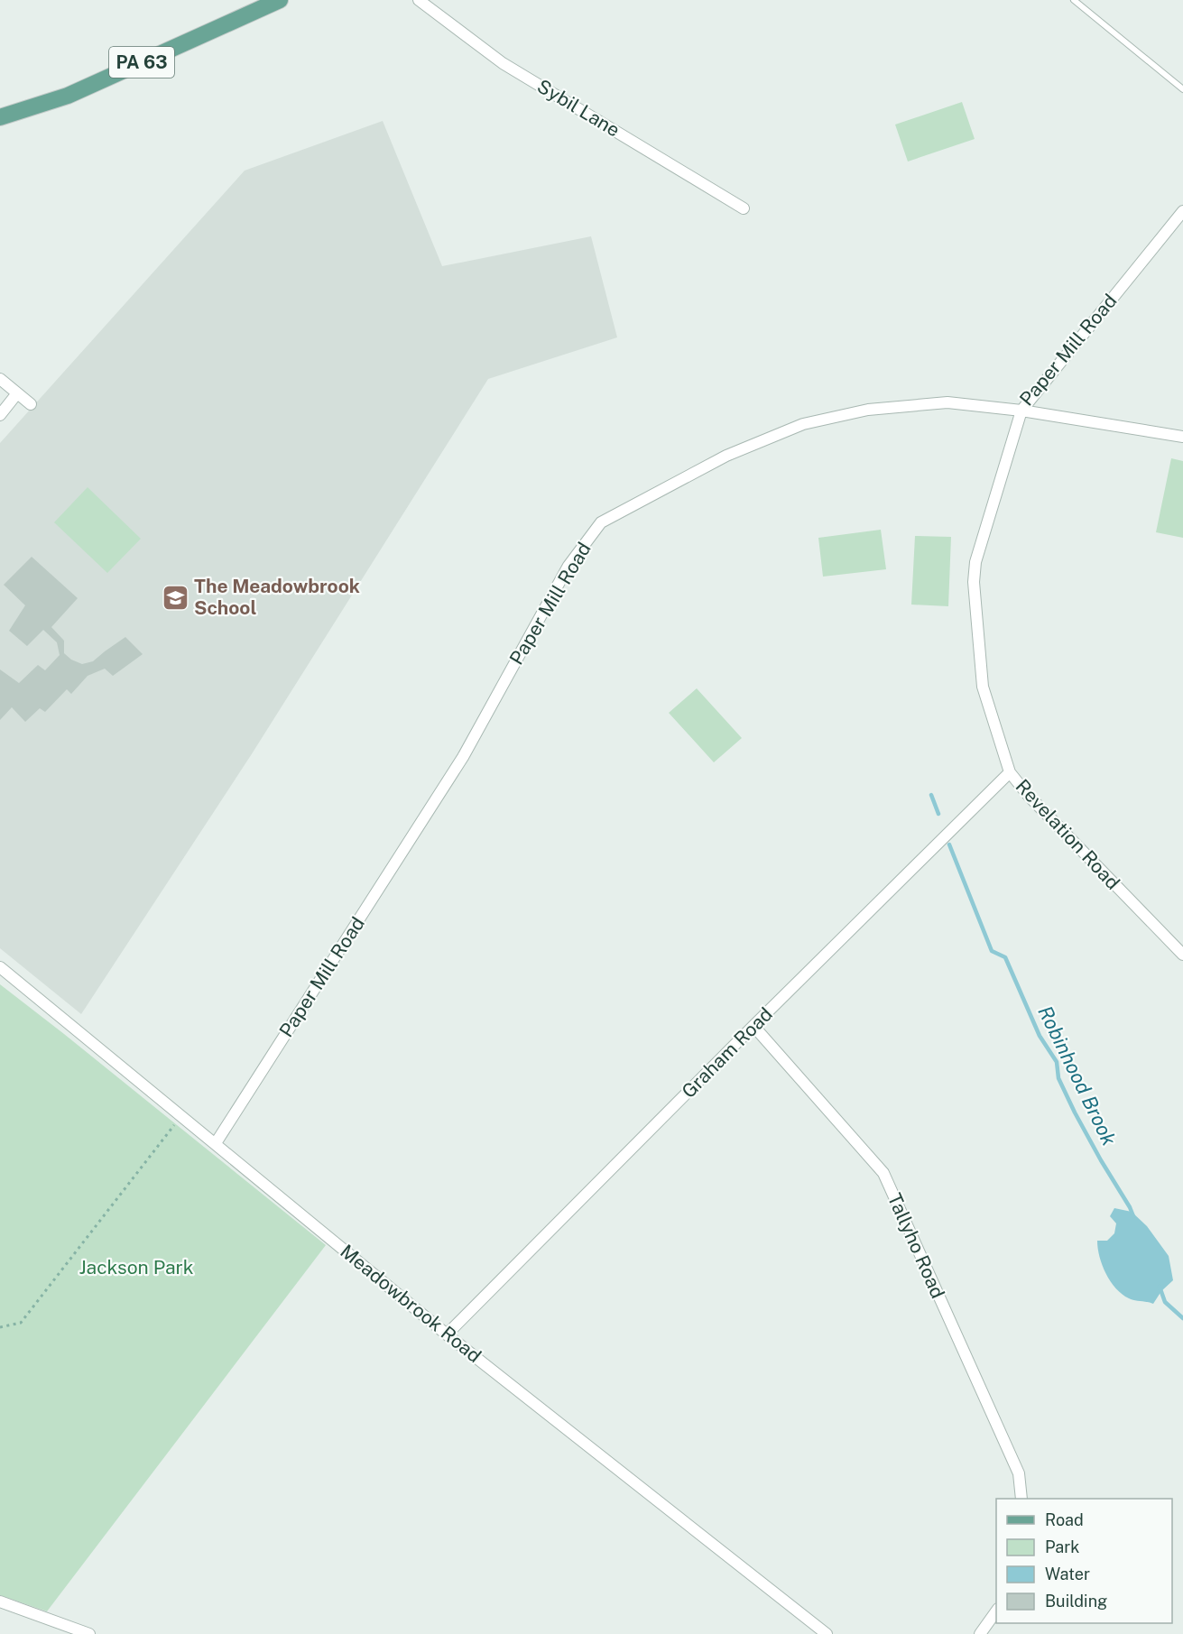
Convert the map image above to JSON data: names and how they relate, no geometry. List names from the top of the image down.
{
  "streets": {
    "main road": ["PA 63"],
    "street": [
      "Sybil Lane",
      "Paper Mill Road",
      "Revelation Road",
      "Graham Road",
      "Tallyho Road",
      "Meadowbrook Road"
    ]
  },
  "crossings": [
    ["Paper Mill Road", "Revelation Road"],
    ["Paper Mill Road", "Meadowbrook Road"],
    ["Revelation Road", "Graham Road"],
    ["Graham Road", "Tallyho Road"],
    ["Graham Road", "Meadowbrook Road"]
  ],
  "water": ["Robinhood Brook"],
  "parks": ["Jackson Park"],
  "places": {
    "school or university": ["The Meadowbrook School"]
  },
  "legend": [
    "Road",
    "Park",
    "Water",
    "Building"
  ]
}
